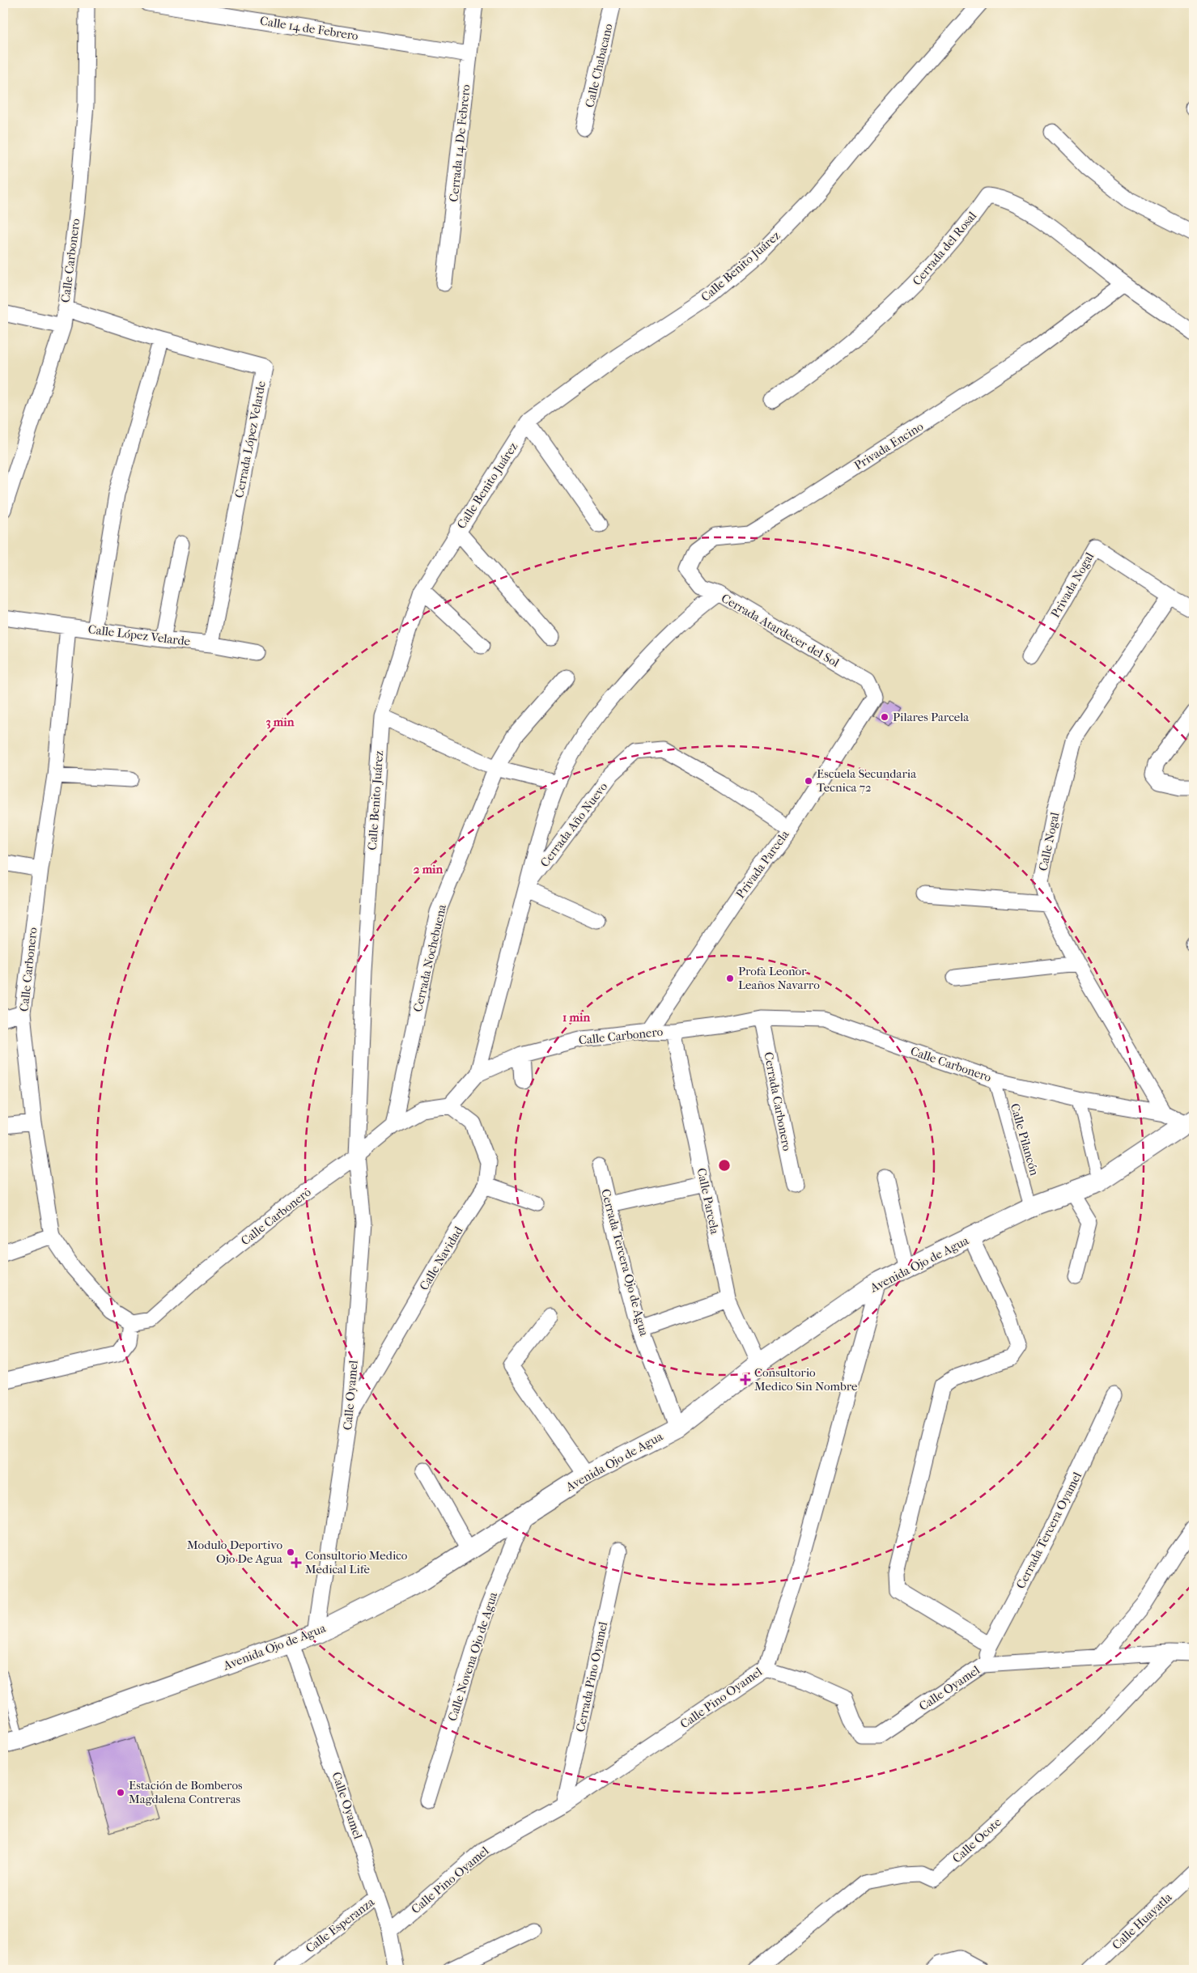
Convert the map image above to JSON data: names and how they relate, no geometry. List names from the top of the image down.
{
  "streets": {
    "street": [
      "Calle 14 de Febrero",
      "Calle Chabacano",
      "Cerrada 14 De Febrero",
      "Cerrada del Rosal",
      "Calle Carbonero",
      "Calle Benito Juárez",
      "Cerrada López Velarde",
      "Privada Encino",
      "Privada Nogal",
      "Cerrada Atardecer del Sol",
      "Calle López Velarde",
      "Cerrada Año Nuevo",
      "Calle Nogal",
      "Privada Parcela",
      "Cerrada Nochebuena",
      "Cerrada Carbonero",
      "Calle Pilancón",
      "Calle Parcela",
      "Calle Navidad",
      "Cerrada Tercera Ojo de Agua",
      "Avenida Ojo de Agua",
      "Calle Oyamel",
      "Cerrada Tercera Oyamel",
      "Calle Novena Ojo de Agua",
      "Cerrada Pino Oyamel",
      "Calle Pino Oyamel",
      "Calle Ocote",
      "Calle Huayatla",
      "Calle Esperanza"
    ]
  },
  "crossings": [
    ["Calle 14 de Febrero", "Cerrada 14 De Febrero"],
    ["Cerrada del Rosal", "Privada Encino"],
    ["Calle Carbonero", "Calle Benito Juárez"],
    ["Calle Carbonero", "Cerrada López Velarde"],
    ["Calle Carbonero", "Calle López Velarde"],
    ["Calle Carbonero", "Cerrada Año Nuevo"],
    ["Calle Carbonero", "Calle Nogal"],
    ["Calle Carbonero", "Privada Parcela"],
    ["Calle Carbonero", "Cerrada Nochebuena"],
    ["Calle Carbonero", "Cerrada Carbonero"],
    ["Calle Carbonero", "Calle Pilancón"],
    ["Calle Carbonero", "Calle Parcela"],
    ["Calle Carbonero", "Calle Navidad"],
    ["Calle Carbonero", "Avenida Ojo de Agua"],
    ["Calle Carbonero", "Calle Oyamel"],
    ["Calle Benito Juárez", "Calle Oyamel"],
    ["Cerrada López Velarde", "Calle López Velarde"],
    ["Privada Encino", "Cerrada Atardecer del Sol"],
    ["Privada Nogal", "Calle Nogal"],
    ["Cerrada Atardecer del Sol", "Cerrada Año Nuevo"],
    ["Cerrada Atardecer del Sol", "Privada Parcela"],
    ["Cerrada Año Nuevo", "Privada Parcela"],
    ["Calle Pilancón", "Avenida Ojo de Agua"],
    ["Calle Parcela", "Avenida Ojo de Agua"],
    ["Calle Navidad", "Calle Oyamel"],
    ["Cerrada Tercera Ojo de Agua", "Avenida Ojo de Agua"],
    ["Avenida Ojo de Agua", "Calle Oyamel"],
    ["Avenida Ojo de Agua", "Calle Novena Ojo de Agua"],
    ["Avenida Ojo de Agua", "Calle Pino Oyamel"],
    ["Calle Oyamel", "Cerrada Tercera Oyamel"],
    ["Calle Oyamel", "Calle Pino Oyamel"],
    ["Calle Oyamel", "Calle Ocote"],
    ["Calle Oyamel", "Calle Esperanza"],
    ["Cerrada Pino Oyamel", "Calle Pino Oyamel"]
  ],
  "places": {
    "other": [
      "Pilares Parcela",
      "Escuela Secundaria Tecnica 72",
      "Profa Leonor Leaños Navarro",
      "Modulo Deportivo Ojo De Agua",
      "Estación de Bomberos Magdalena Contreras"
    ],
    "health": ["Consultorio Medico Sin Nombre", "Consultorio Medico Medical Life"]
  },
  "rings": ["3 min", "2 min", "1 min"]
}
